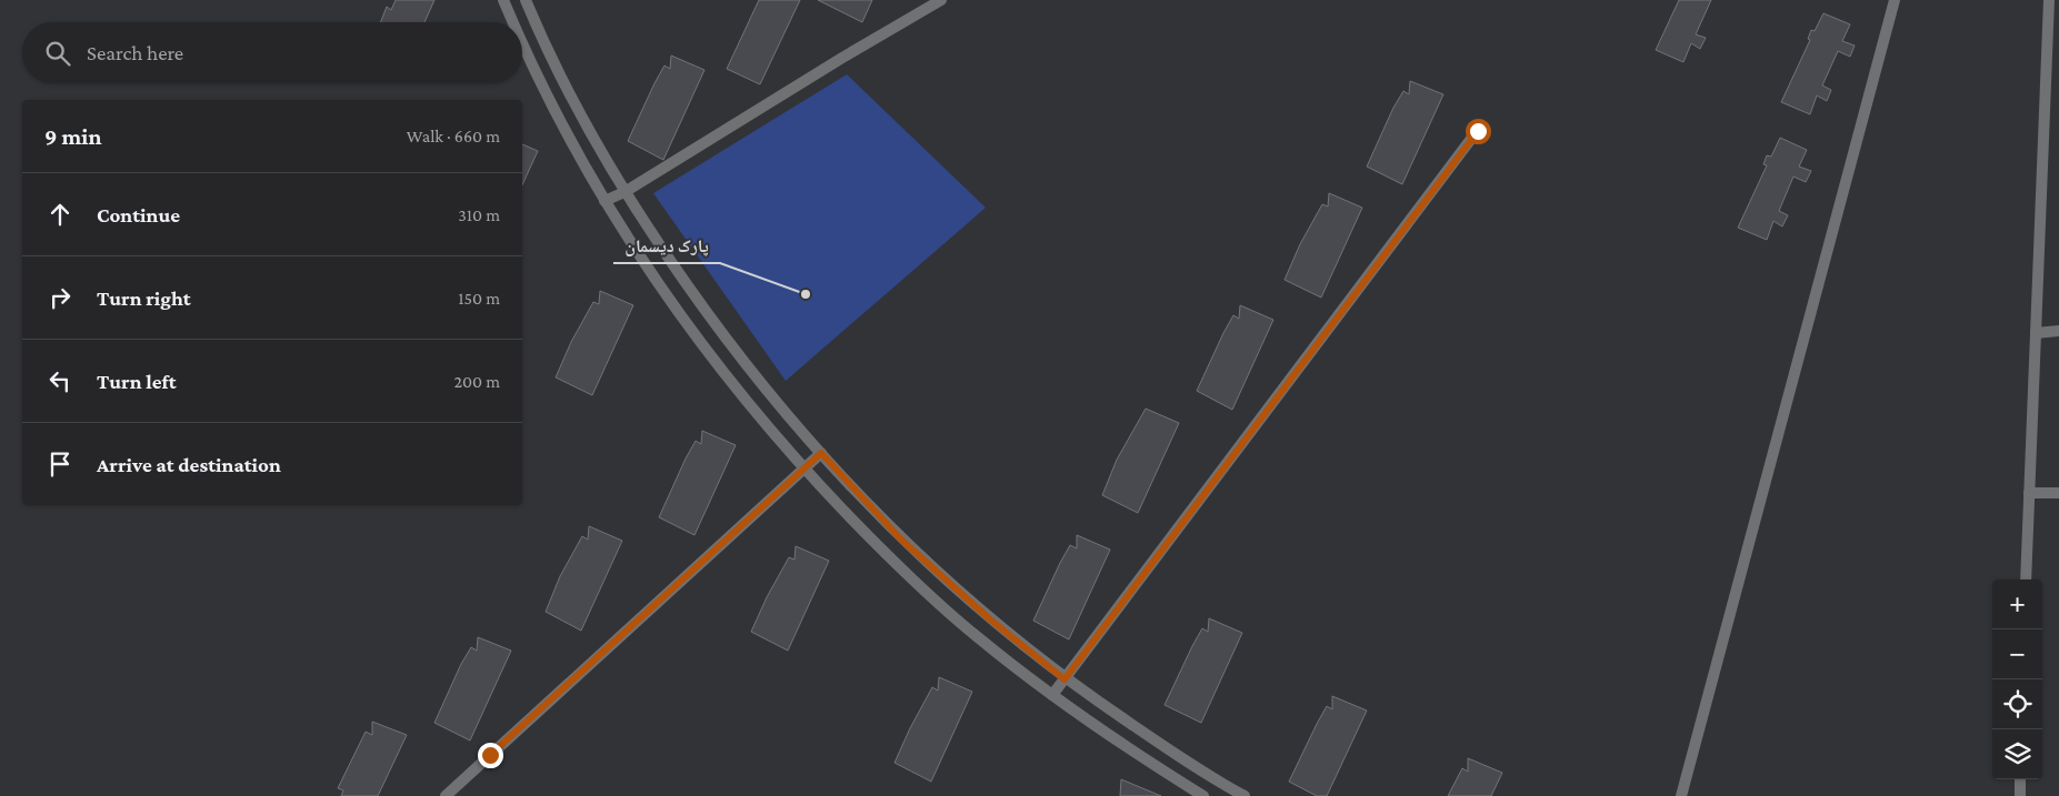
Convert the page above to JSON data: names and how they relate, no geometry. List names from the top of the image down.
{
  "places": ["پارک دیسمان"],
  "page": {
    "search": "Search here",
    "heading": ["9 min", "Walk · 660 m"],
    "list": [
      ["Continue", "310 m"],
      ["Turn right", "150 m"],
      ["Turn left", "200 m"],
      "Arrive at destination"
    ],
    "map_buttons": ["+", "−"]
  }
}
